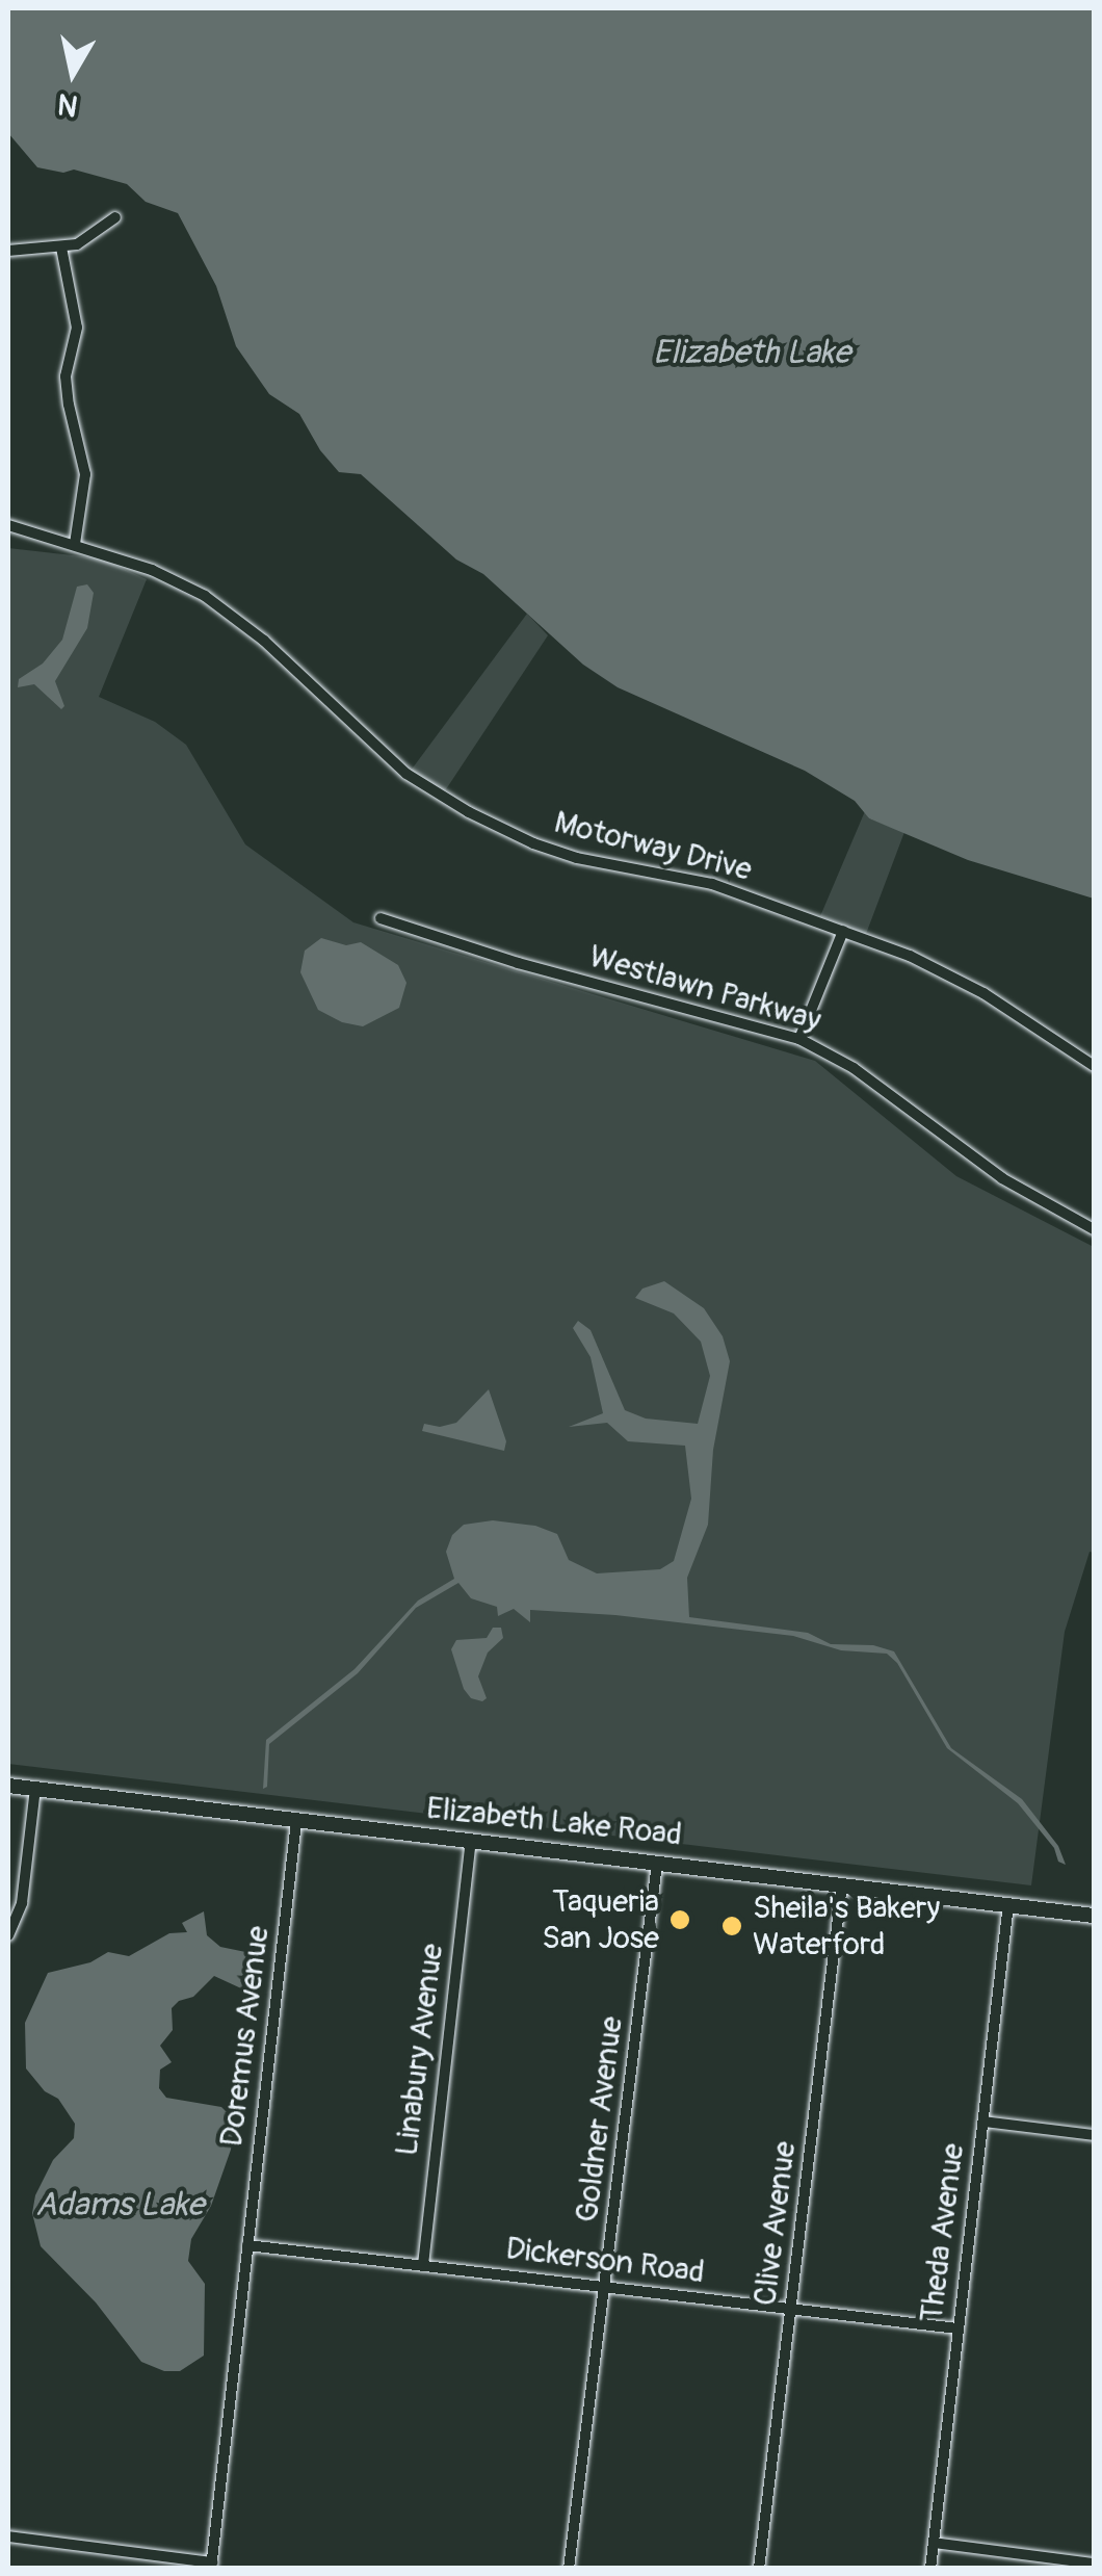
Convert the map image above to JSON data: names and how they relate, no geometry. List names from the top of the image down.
{
  "streets": {
    "main road": ["Elizabeth Lake Road"],
    "street": [
      "Motorway Drive",
      "Westlawn Parkway",
      "Doremus Avenue",
      "Linabury Avenue",
      "Goldner Avenue",
      "Clive Avenue",
      "Theda Avenue",
      "Dickerson Road"
    ]
  },
  "crossings": [
    ["Elizabeth Lake Road", "Doremus Avenue"],
    ["Elizabeth Lake Road", "Linabury Avenue"],
    ["Elizabeth Lake Road", "Goldner Avenue"],
    ["Elizabeth Lake Road", "Clive Avenue"],
    ["Elizabeth Lake Road", "Theda Avenue"],
    ["Doremus Avenue", "Dickerson Road"],
    ["Linabury Avenue", "Dickerson Road"],
    ["Goldner Avenue", "Dickerson Road"],
    ["Clive Avenue", "Dickerson Road"],
    ["Theda Avenue", "Dickerson Road"]
  ],
  "water": ["Elizabeth Lake", "Adams Lake"],
  "places": ["Taqueria San Jose", "Sheila's Bakery Waterford"],
  "north": "bottom"
}
